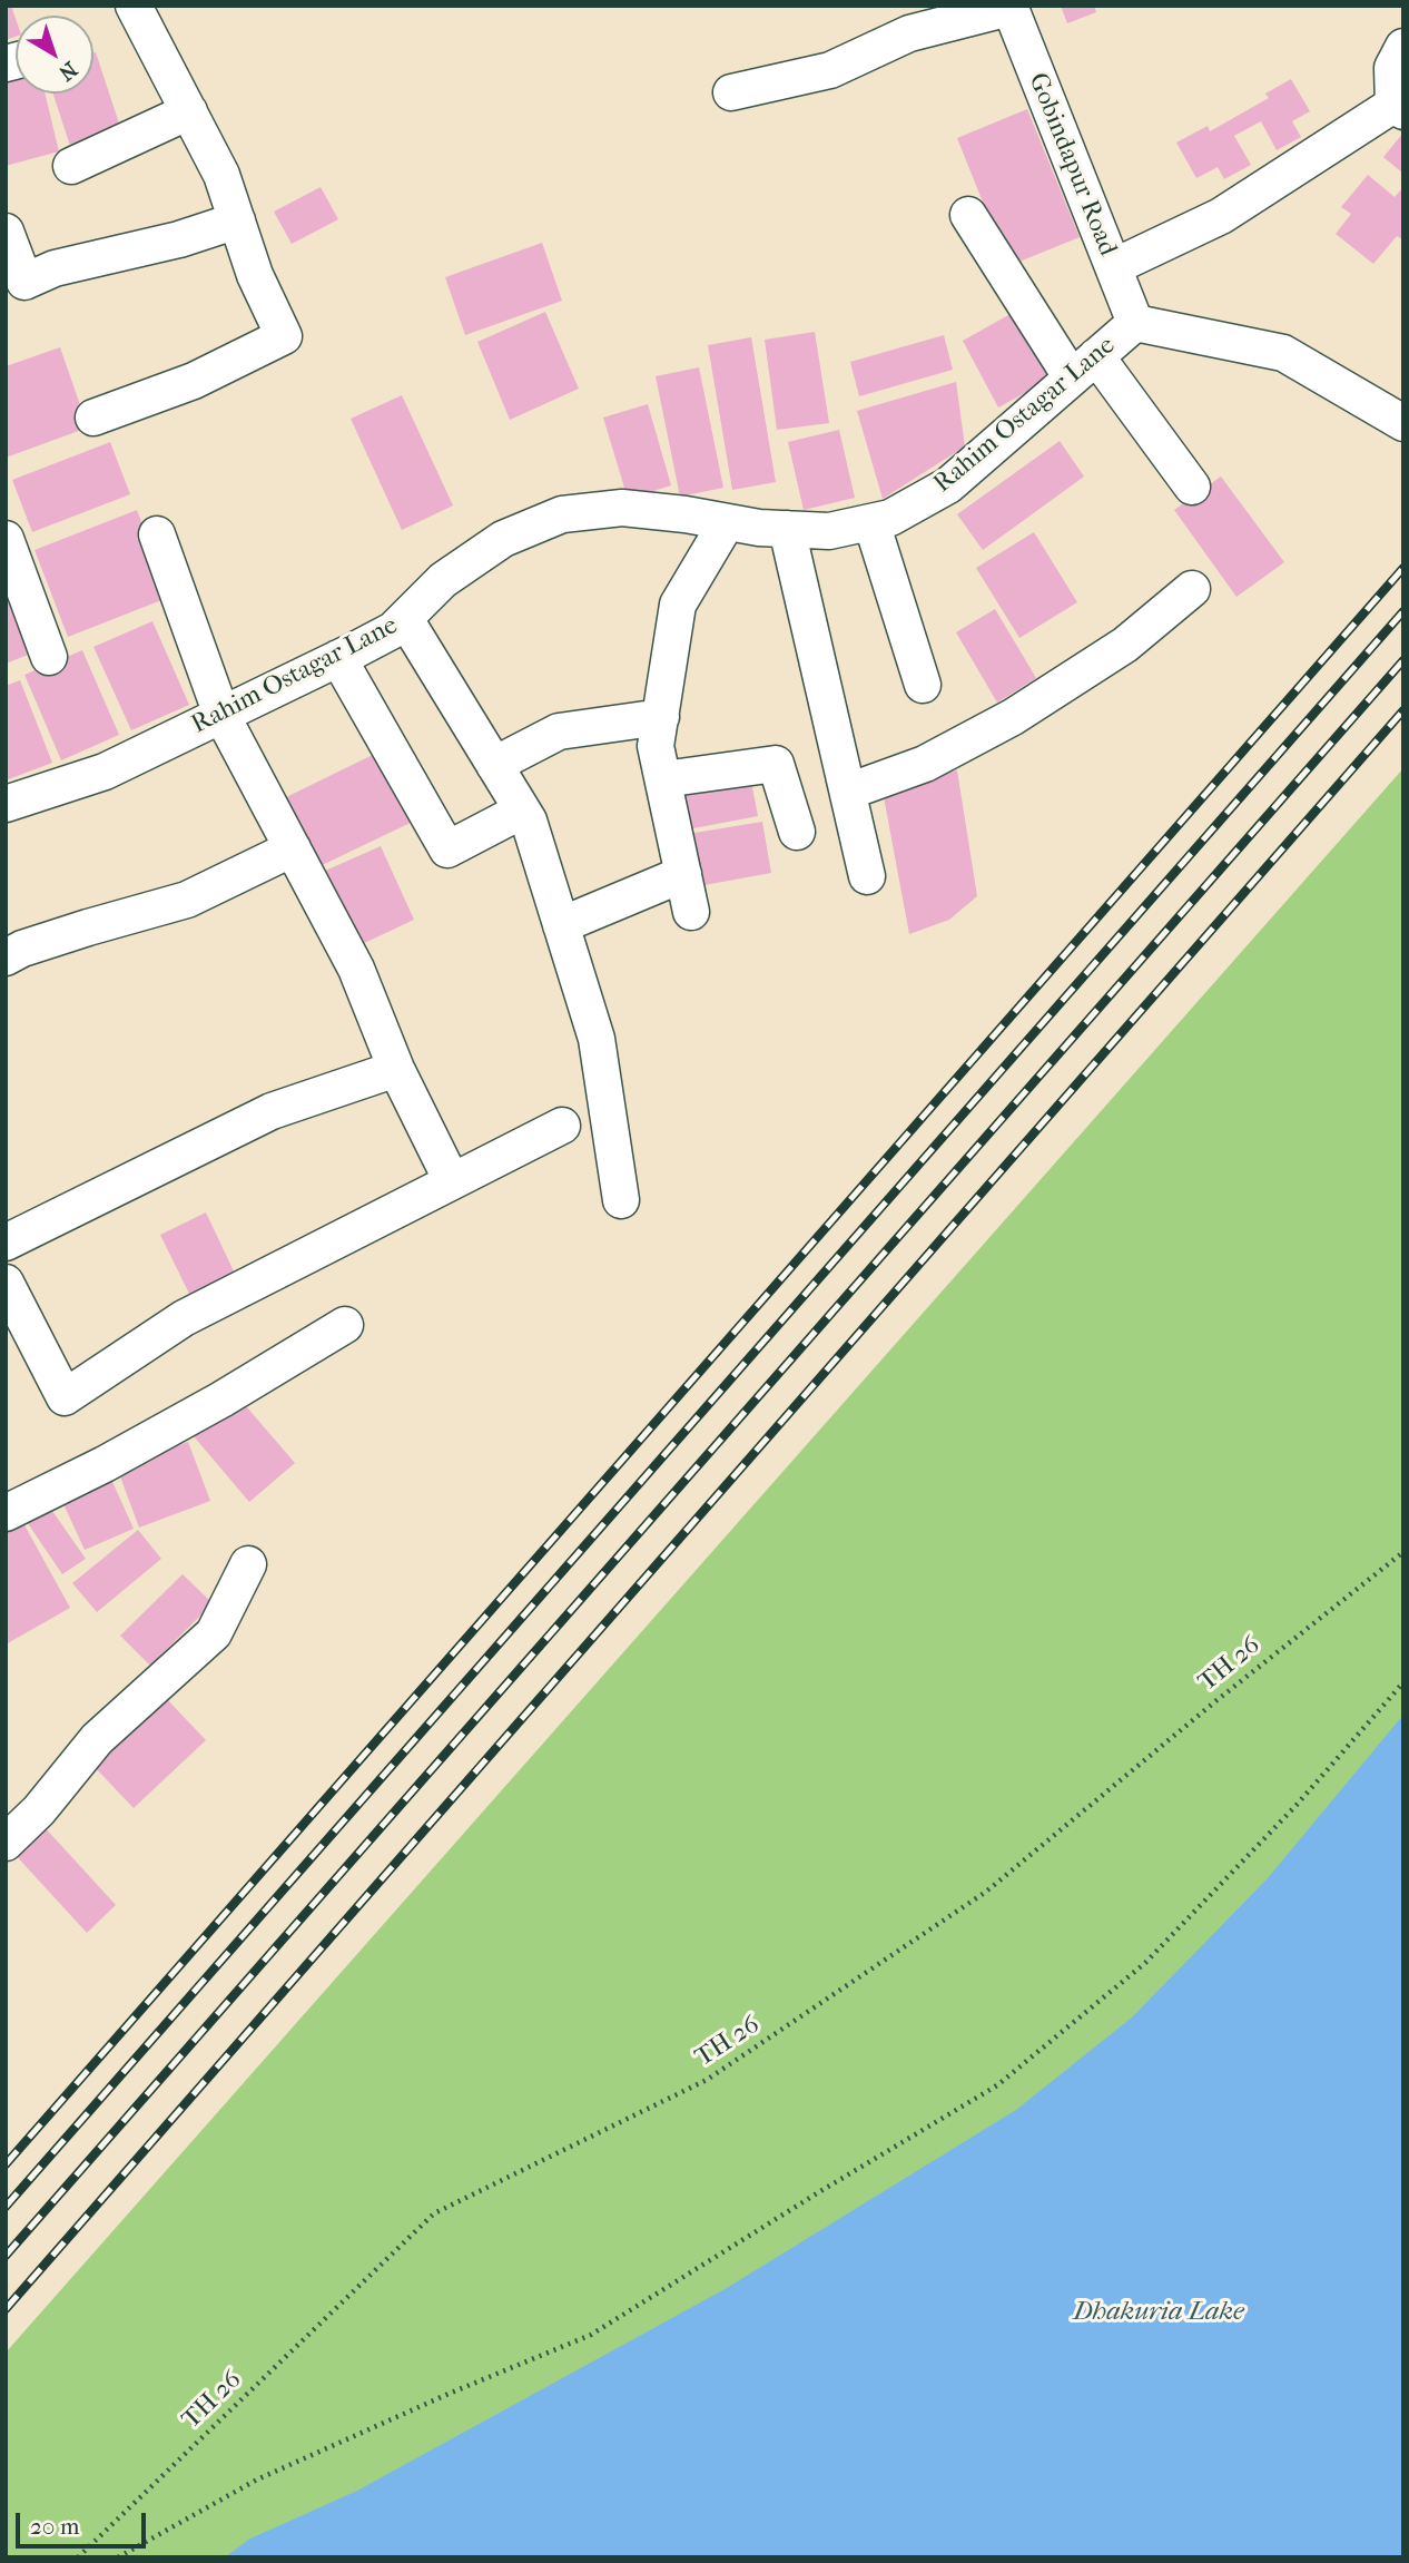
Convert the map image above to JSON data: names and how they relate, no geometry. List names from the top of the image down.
{
  "streets": {
    "street": ["Gobindapur Road", "Rahim Ostagar Lane"],
    "path": ["TH 26"]
  },
  "crossings": [
    ["Gobindapur Road", "Rahim Ostagar Lane"]
  ],
  "water": ["Dhakuria Lake"],
  "scale_bar": "20 m",
  "north": "bottom right"
}
